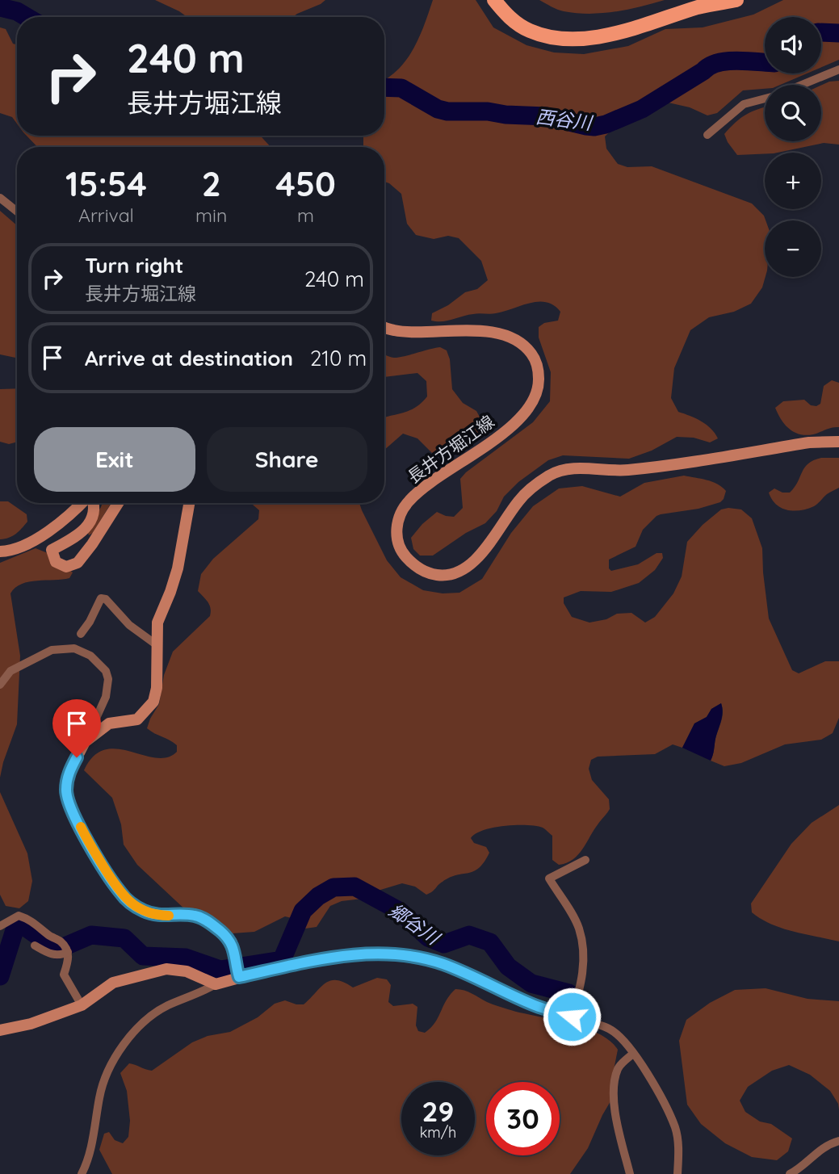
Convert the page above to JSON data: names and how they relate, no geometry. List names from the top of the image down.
{
  "streets": {
    "main road": ["長井方堀江線"]
  },
  "water": ["西谷川", "郷谷川"],
  "page": {
    "map_buttons": ["+", "−"],
    "turn": ["240 m", "長井方堀江線"],
    "eta": [
      "15:54",
      "Arrival",
      "2",
      "min",
      "450",
      "m"
    ],
    "list": [
      {
        "name": "Turn right",
        "note": "長井方堀江線",
        "value": "240 m"
      },
      {
        "name": "Arrive at destination",
        "value": "210 m"
      }
    ],
    "buttons": ["Exit", "Share"],
    "speed": "29 km/h",
    "limit": "30"
  }
}
